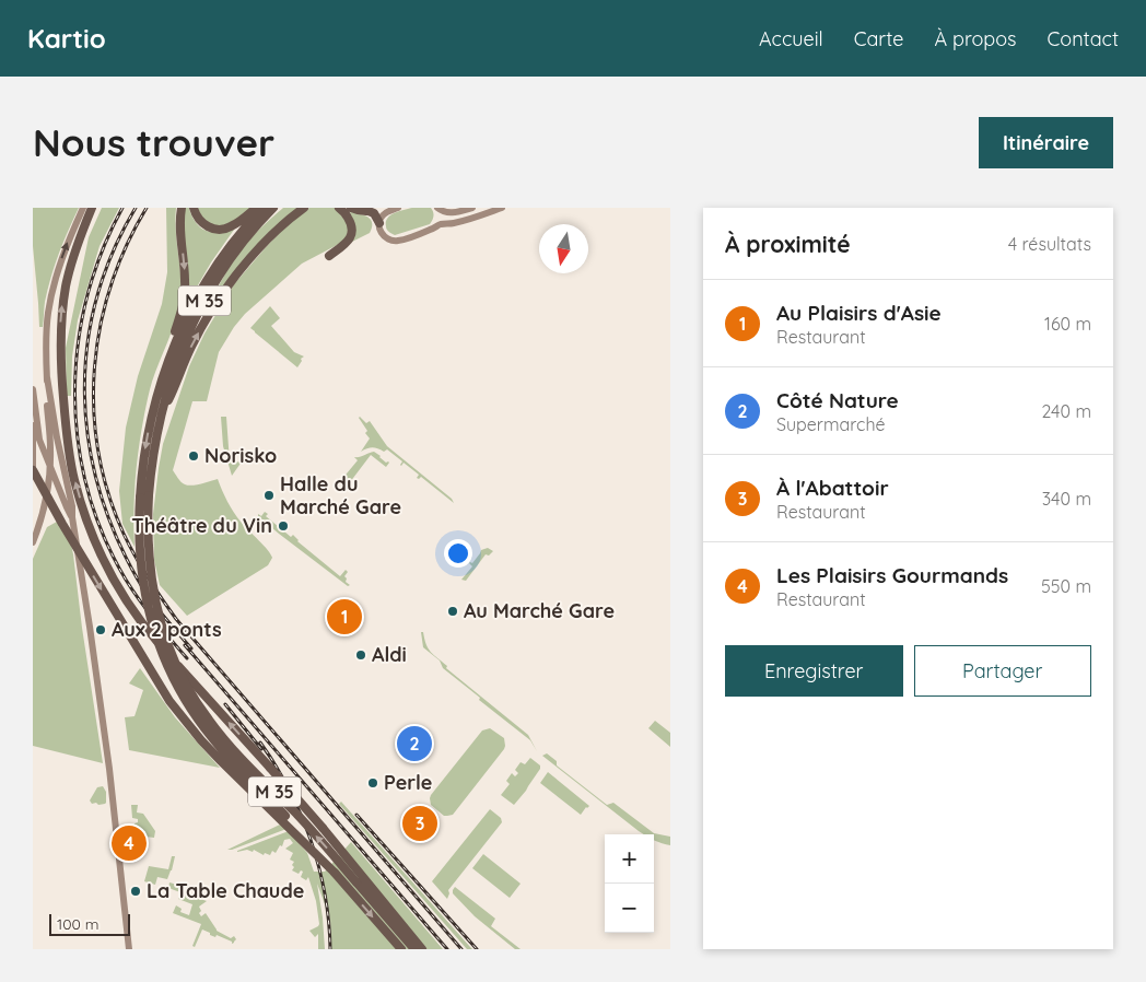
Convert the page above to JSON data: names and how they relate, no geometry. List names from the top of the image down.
{
  "streets": {
    "highway": ["M 35"]
  },
  "places": [
    "Norisko",
    "Halle du Marché Gare",
    "Théâtre du Vin",
    "Au Marché Gare",
    "Aux 2 ponts",
    "Aldi",
    "Perle",
    "La Table Chaude"
  ],
  "scale_bar": "100 m",
  "north": "bottom",
  "page": {
    "header": "Kartio",
    "nav": [
      "Accueil",
      "Carte",
      "À propos",
      "Contact"
    ],
    "buttons": [
      "Itinéraire",
      ["Enregistrer", "Partager"]
    ],
    "title": "Nous trouver",
    "heading": ["À proximité", "4 résultats"],
    "list": [
      {
        "mark": "1",
        "name": "Au Plaisirs d'Asie",
        "note": "Restaurant",
        "value": "160 m"
      },
      {
        "mark": "2",
        "name": "Côté Nature",
        "note": "Supermarché",
        "value": "240 m"
      },
      {
        "mark": "3",
        "name": "À l'Abattoir",
        "note": "Restaurant",
        "value": "340 m"
      },
      {
        "mark": "4",
        "name": "Les Plaisirs Gourmands",
        "note": "Restaurant",
        "value": "550 m"
      }
    ],
    "pins": [
      "1",
      "2",
      "3",
      "4"
    ],
    "map_buttons": ["+", "−"],
    "scale": "100 m"
  }
}
